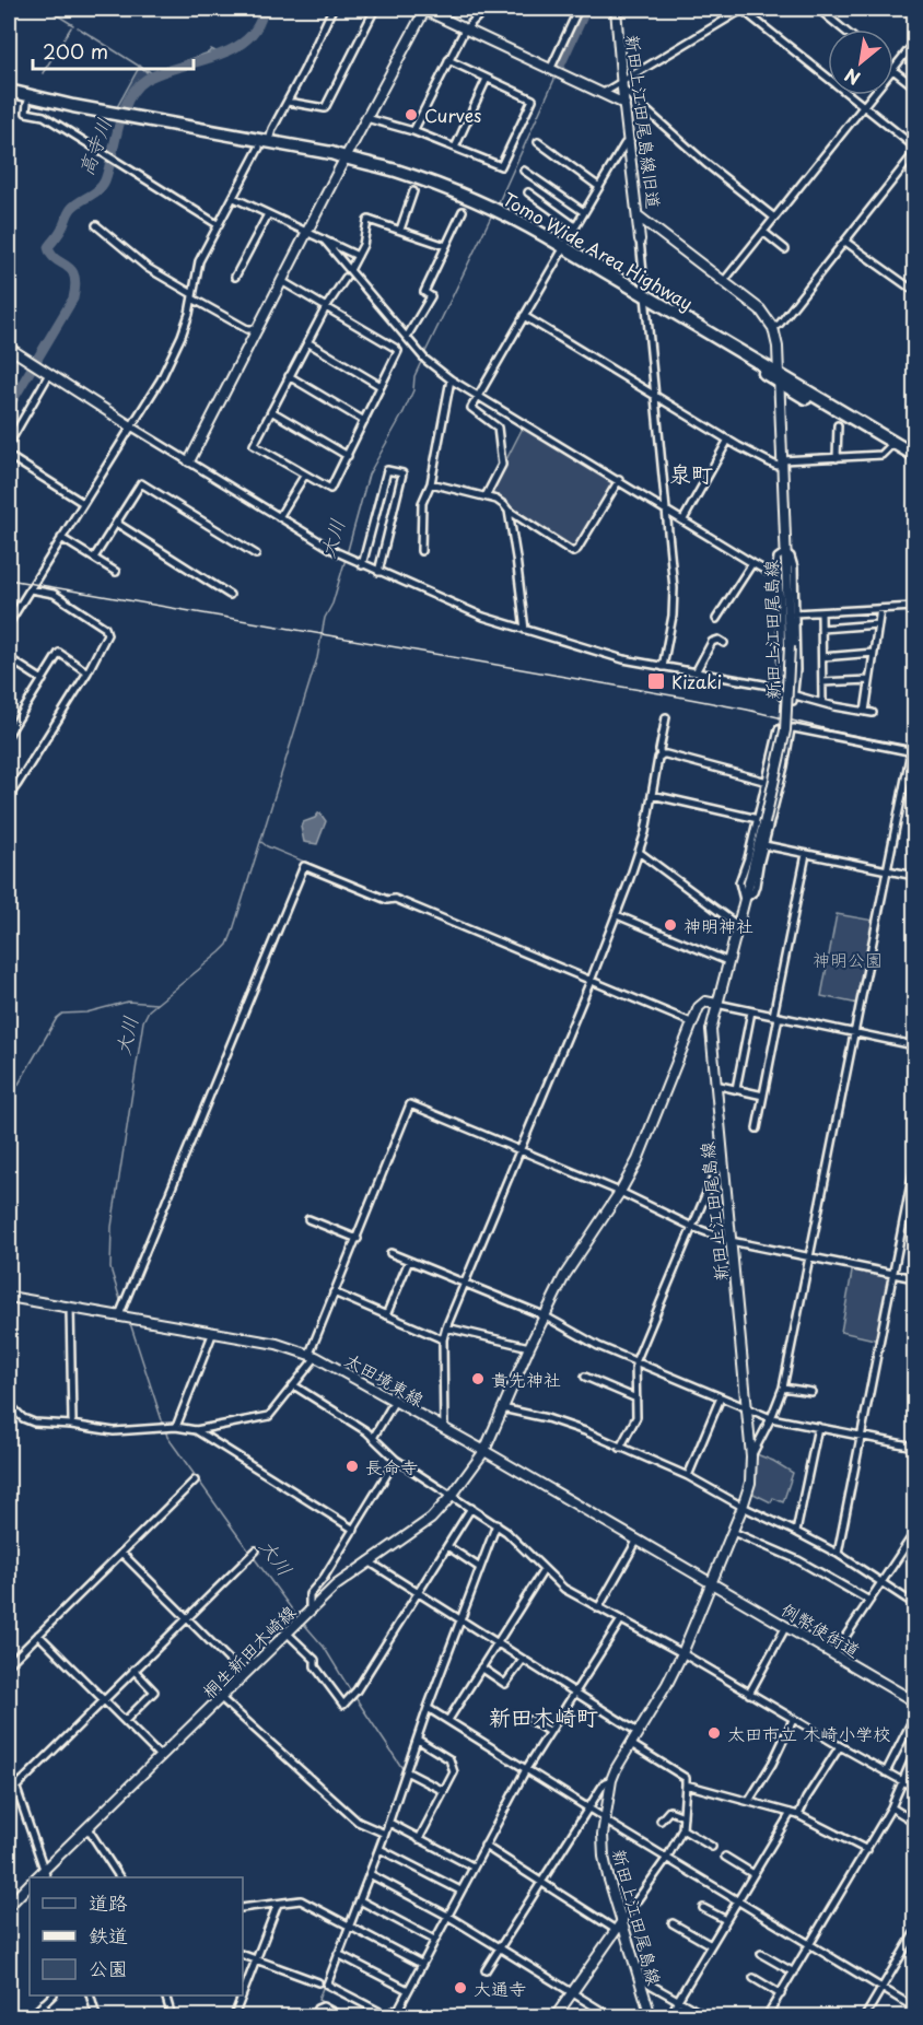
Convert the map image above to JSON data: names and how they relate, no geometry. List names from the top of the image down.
{
  "streets": {
    "highway": ["Tomo Wide Area Highway"],
    "main road": [
      "新田上江田尾島線旧道",
      "新田上江田尾島線",
      "太田境東線",
      "例幣使街道",
      "桐生新田木崎線"
    ]
  },
  "crossings": [
    ["Tomo Wide Area Highway", "新田上江田尾島線"],
    ["新田上江田尾島線", "太田境東線"],
    ["新田上江田尾島線", "例幣使街道"],
    ["太田境東線", "例幣使街道"],
    ["太田境東線", "桐生新田木崎線"]
  ],
  "districts": ["泉町", "新田木崎町"],
  "water": ["高寺川", "大川"],
  "parks": ["神明公園"],
  "places": {
    "other": [
      "Curves",
      "神明神社",
      "貴先神社",
      "長命寺",
      "太田市立 木崎小学校",
      "大通寺"
    ],
    "transit": ["Kizaki"]
  },
  "legend": ["道路", "鉄道", "公園"],
  "scale_bar": "200 m",
  "north": "bottom left"
}
